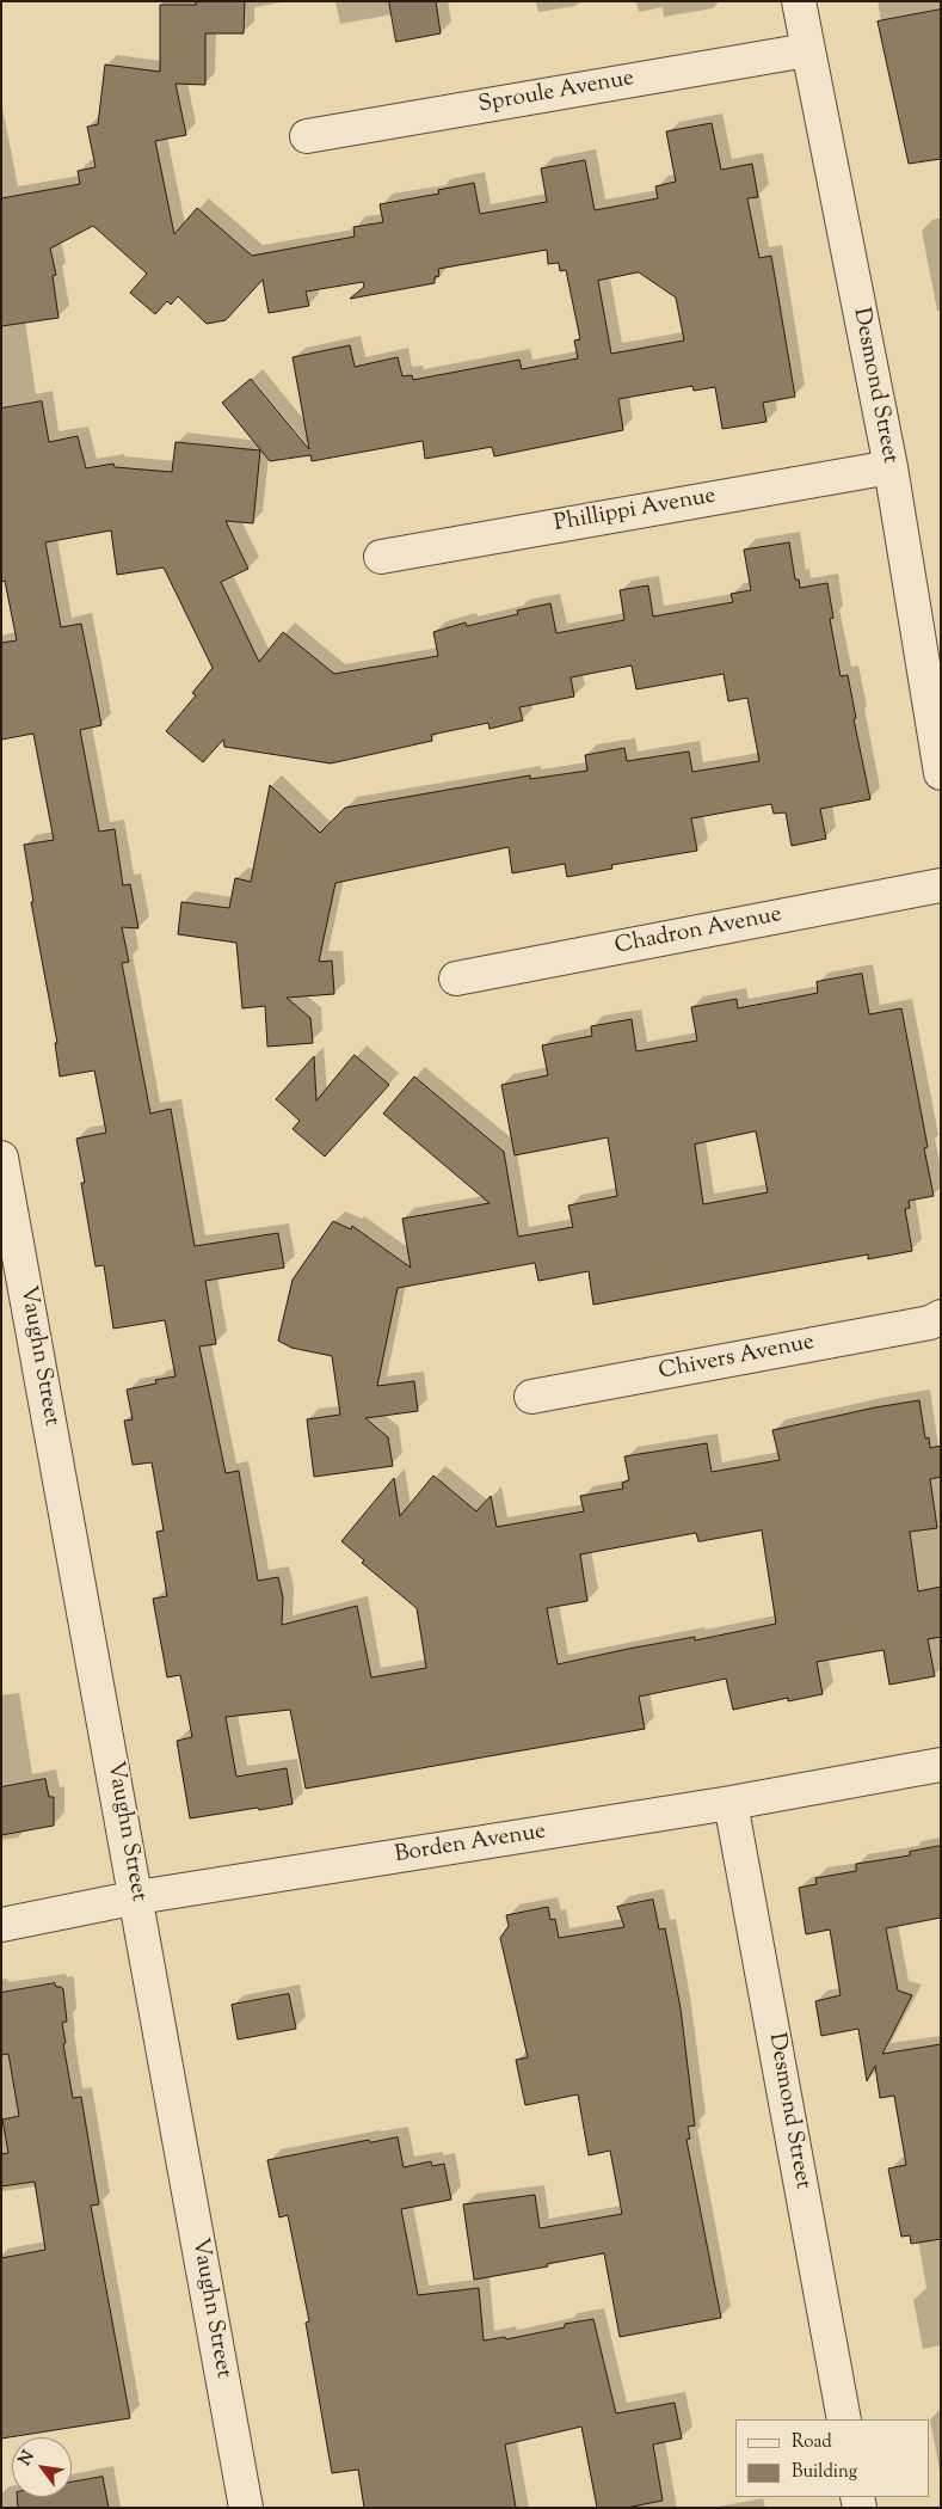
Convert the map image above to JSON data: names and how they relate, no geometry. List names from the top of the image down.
{
  "streets": {
    "street": [
      "Sproule Avenue",
      "Desmond Street",
      "Phillippi Avenue",
      "Chadron Avenue",
      "Vaughn Street",
      "Chivers Avenue",
      "Borden Avenue"
    ]
  },
  "crossings": [
    ["Sproule Avenue", "Desmond Street"],
    ["Desmond Street", "Phillippi Avenue"],
    ["Desmond Street", "Borden Avenue"],
    ["Vaughn Street", "Borden Avenue"]
  ],
  "legend": ["Road", "Building"],
  "north": "top left"
}
